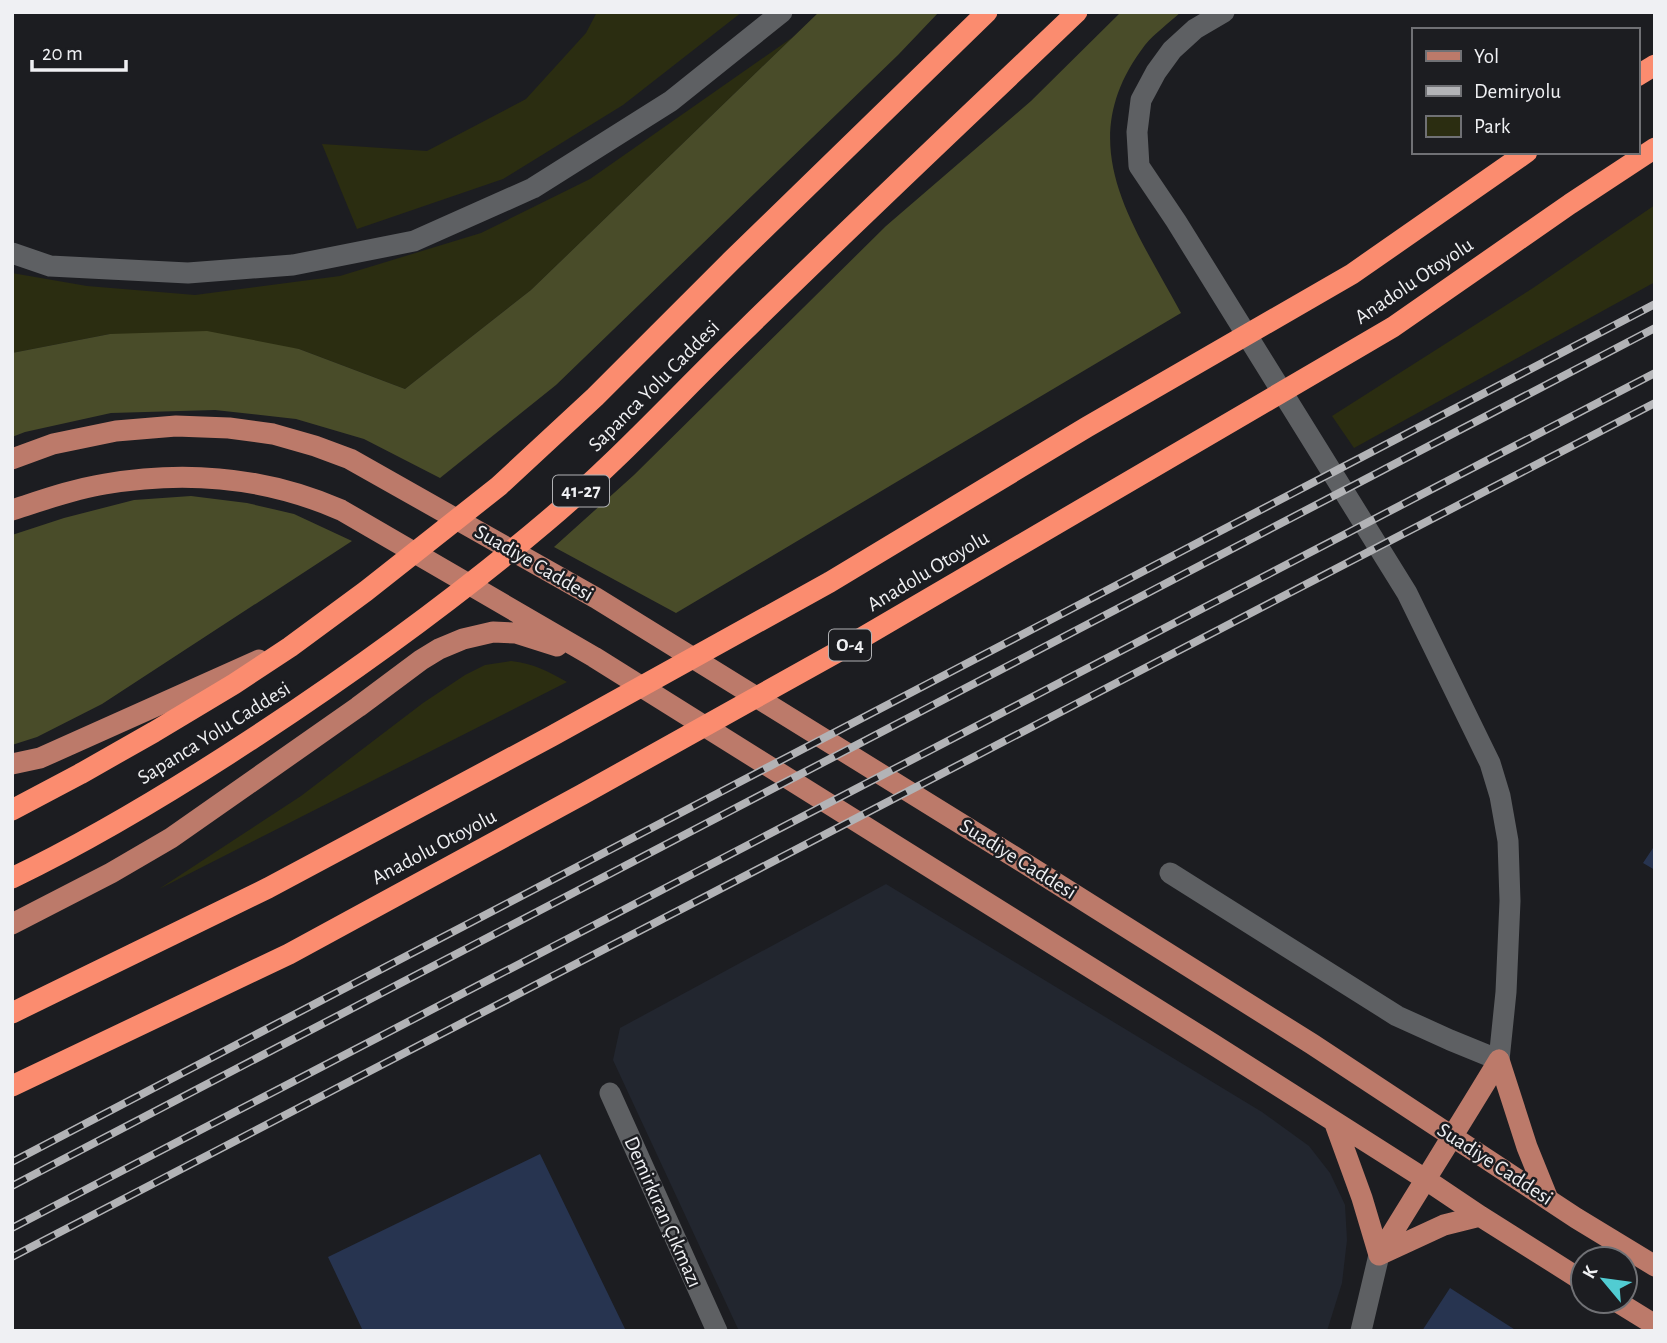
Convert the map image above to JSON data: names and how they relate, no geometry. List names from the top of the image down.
{
  "streets": {
    "highway": [
      "Anadolu Otoyolu",
      "Sapanca Yolu Caddesi",
      "41-27",
      "O-4"
    ],
    "main road": ["Suadiye Caddesi"],
    "street": ["Demirkıran Çıkmazı"]
  },
  "legend": ["Yol", "Demiryolu", "Park"],
  "scale_bar": "20 m",
  "north": "top left"
}
